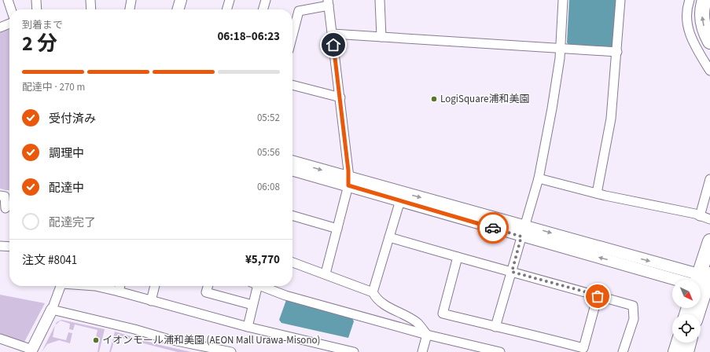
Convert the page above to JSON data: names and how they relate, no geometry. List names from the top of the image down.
{
  "places": ["LogiSquare浦和美園", "イオンモール浦和美園 (AEON Mall Urawa-Misono)"],
  "north": "bottom right",
  "page": {
    "heading": ["2 分", "到着まで", "06:18–06:23"],
    "panel": ["注文 #8041", "¥5,770"],
    "bar": "配達中 · 270 m",
    "list": [
      ["受付済み", "05:52"],
      ["調理中", "05:56"],
      ["配達中", "06:08"],
      "配達完了"
    ]
  }
}
